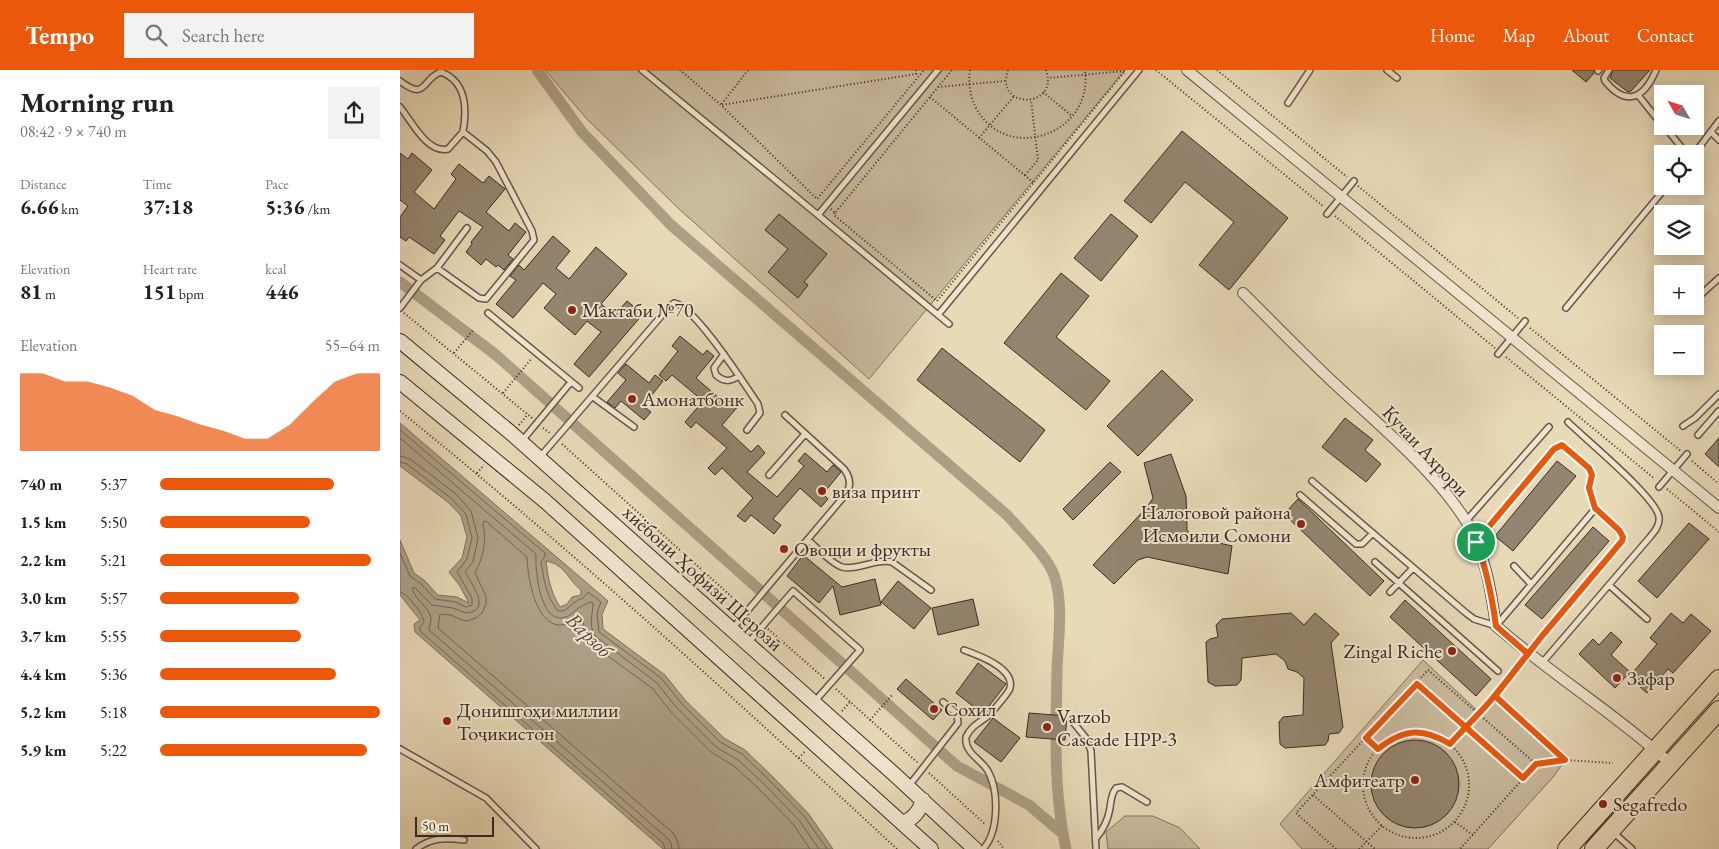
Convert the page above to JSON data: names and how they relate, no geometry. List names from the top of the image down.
{
  "streets": {
    "main road": ["хиёбони Ҳофизи Шерозӣ"],
    "street": ["Кучаи Ахрори"]
  },
  "water": ["Варзоб"],
  "places": [
    "Мактаби №70",
    "Амонатбонк",
    "виза принт",
    "Налоговой района Исмоили Сомони",
    "Овощи и фрукты",
    "Zingal Riche",
    "Зафар",
    "Сохил",
    "Донишгоҳи миллии Тоҷикистон",
    "Varzob Cascade HPP-3",
    "Aмфитеатр",
    "Segafredo"
  ],
  "scale_bar": "50 m",
  "north": "top left",
  "page": {
    "header": "Tempo",
    "search": "Search here",
    "nav": [
      "Home",
      "Map",
      "About",
      "Contact"
    ],
    "heading": ["Morning run", "08:42 · 9 × 740 m"],
    "map_buttons": ["+", "−"],
    "stats": [
      ["Distance", "6.66 km"],
      ["Time", "37:18"],
      ["Pace", "5:36 /km"],
      ["Elevation", "81 m"],
      ["Heart rate", "151 bpm"],
      ["kcal", "446"]
    ],
    "chart": ["Elevation", "55–64 m"],
    "list": [
      {
        "name": "740 m",
        "note": "5:37"
      },
      {
        "name": "1.5 km",
        "note": "5:50"
      },
      {
        "name": "2.2 km",
        "note": "5:21"
      },
      {
        "name": "3.0 km",
        "note": "5:57"
      },
      {
        "name": "3.7 km",
        "note": "5:55"
      },
      {
        "name": "4.4 km",
        "note": "5:36"
      },
      {
        "name": "5.2 km",
        "note": "5:18"
      },
      {
        "name": "5.9 km",
        "note": "5:22"
      }
    ],
    "scale": "50 m"
  }
}
